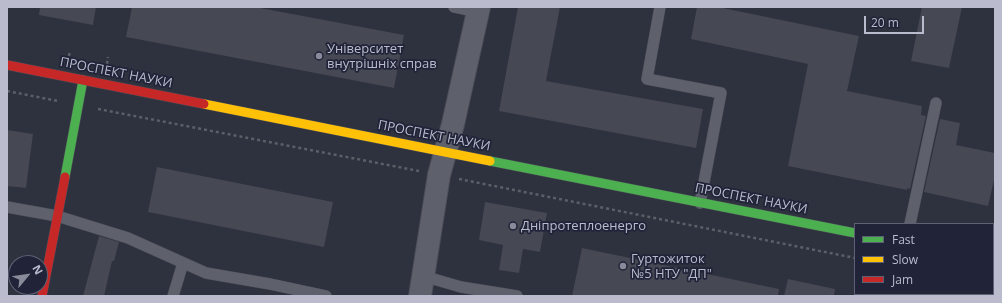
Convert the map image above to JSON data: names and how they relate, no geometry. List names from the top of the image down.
{
  "streets": {
    "main road": ["ПРОСПЕКТ НАУКИ"]
  },
  "places": ["Університет внутрішніх справ", "Дніпротеплоенерго", "Гуртожиток №5 НТУ \"ДП\""],
  "legend": ["Fast", "Slow", "Jam"],
  "scale_bar": "20 m",
  "north": "top right"
}
